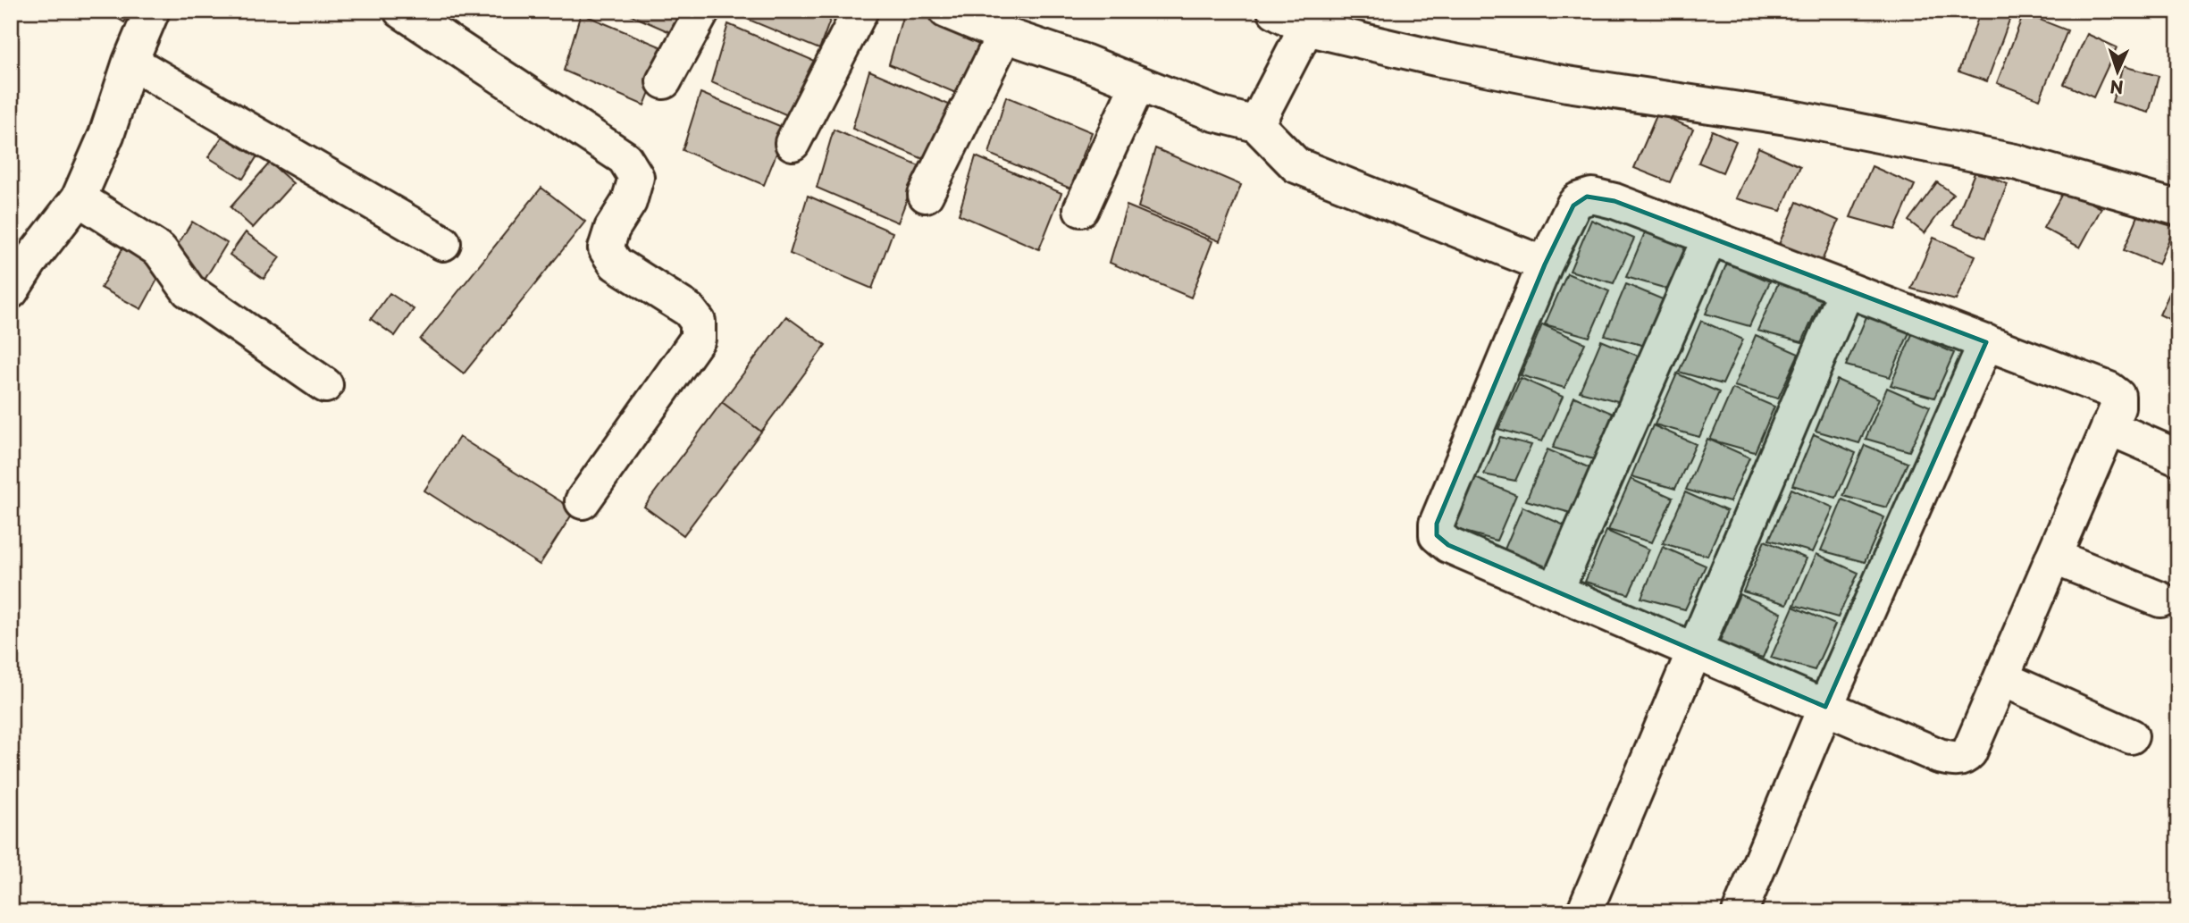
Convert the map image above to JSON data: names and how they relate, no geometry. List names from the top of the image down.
{
  "north": "bottom"
}
